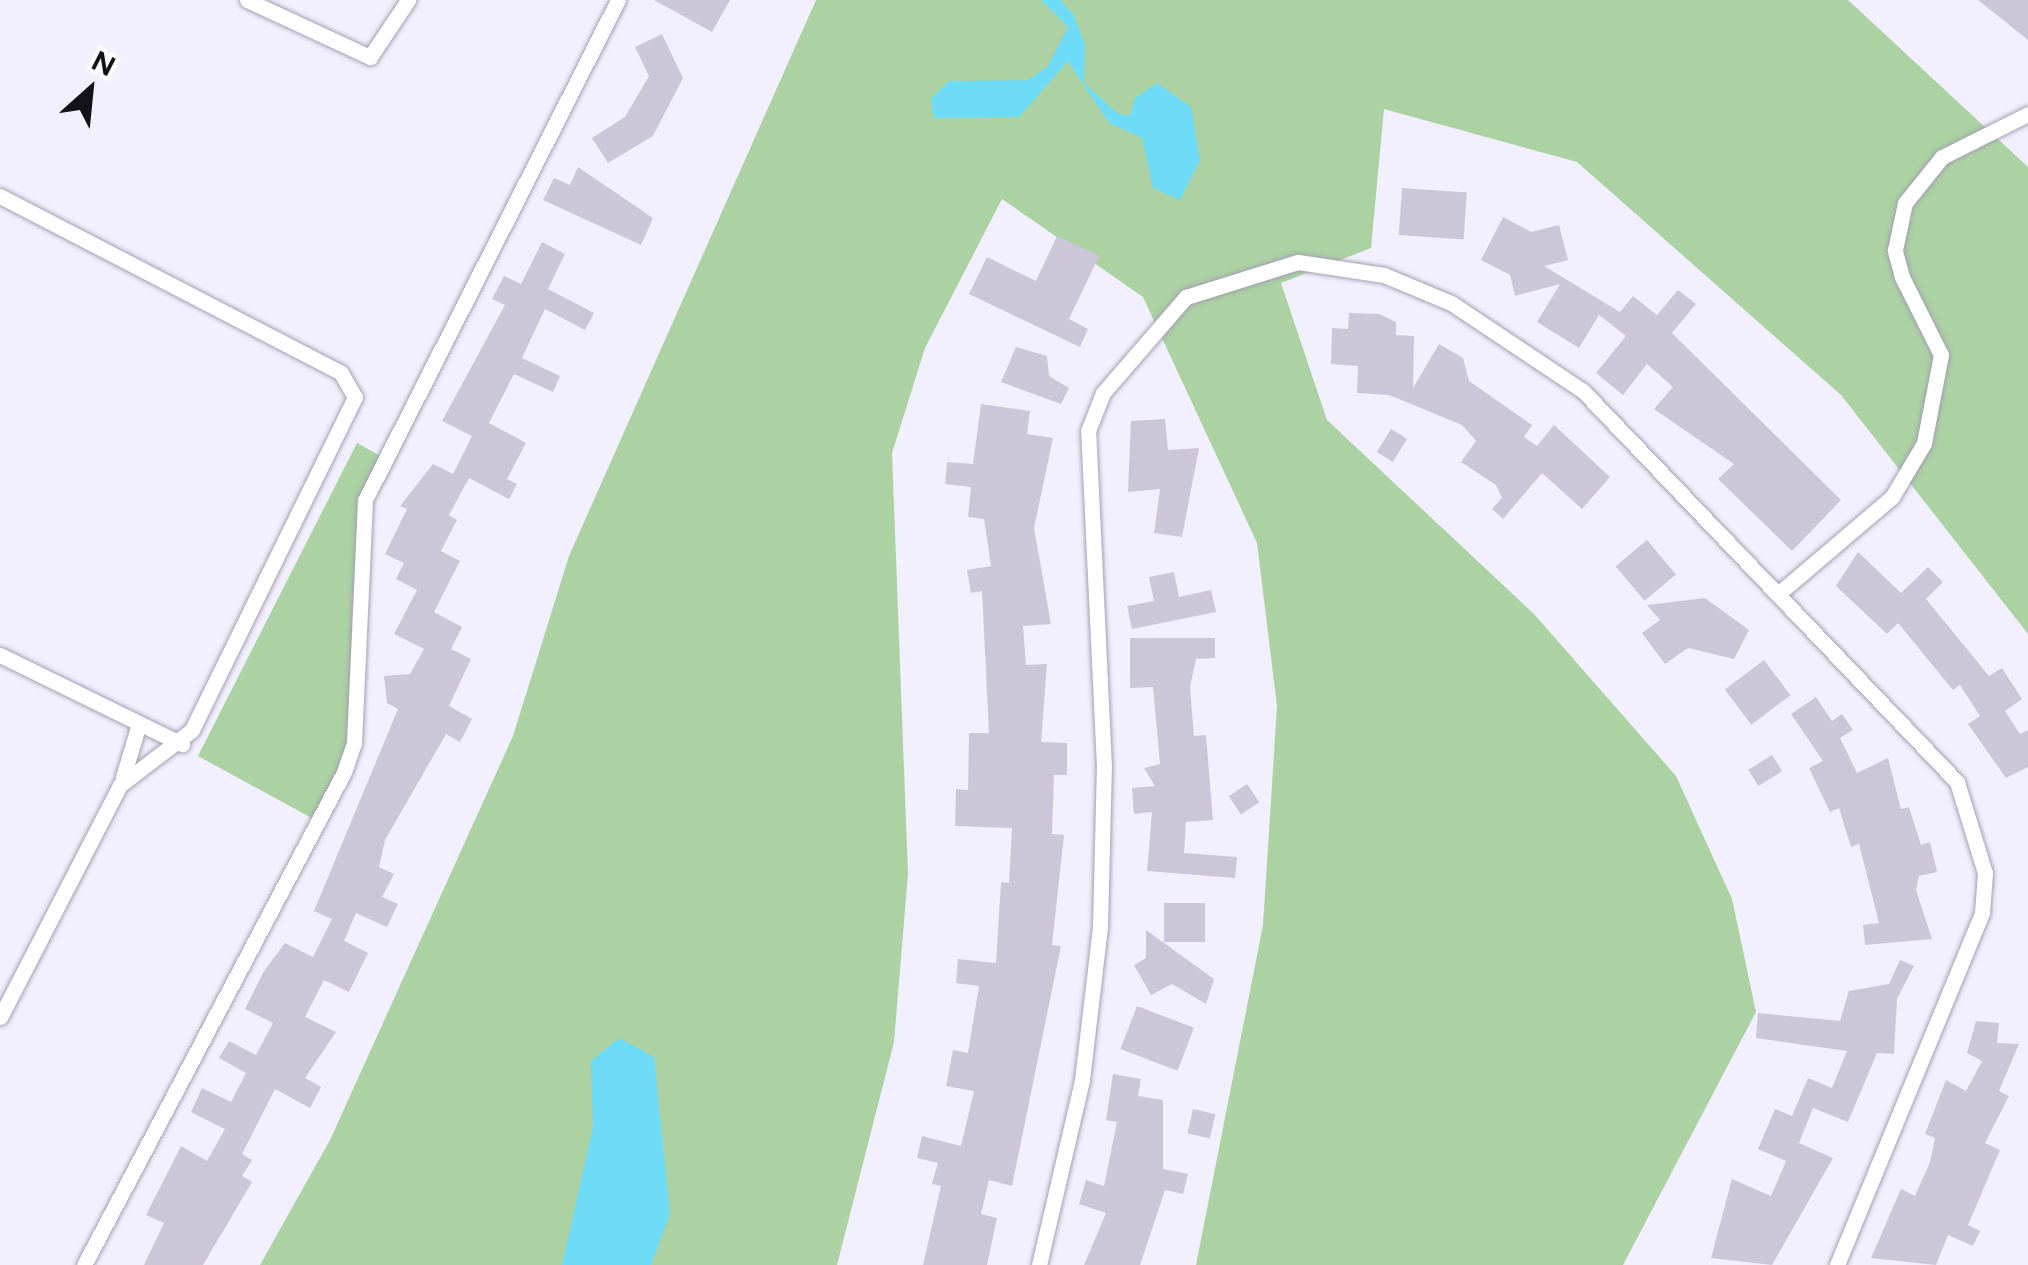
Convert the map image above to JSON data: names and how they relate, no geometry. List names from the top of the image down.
{
  "north": "top right"
}
